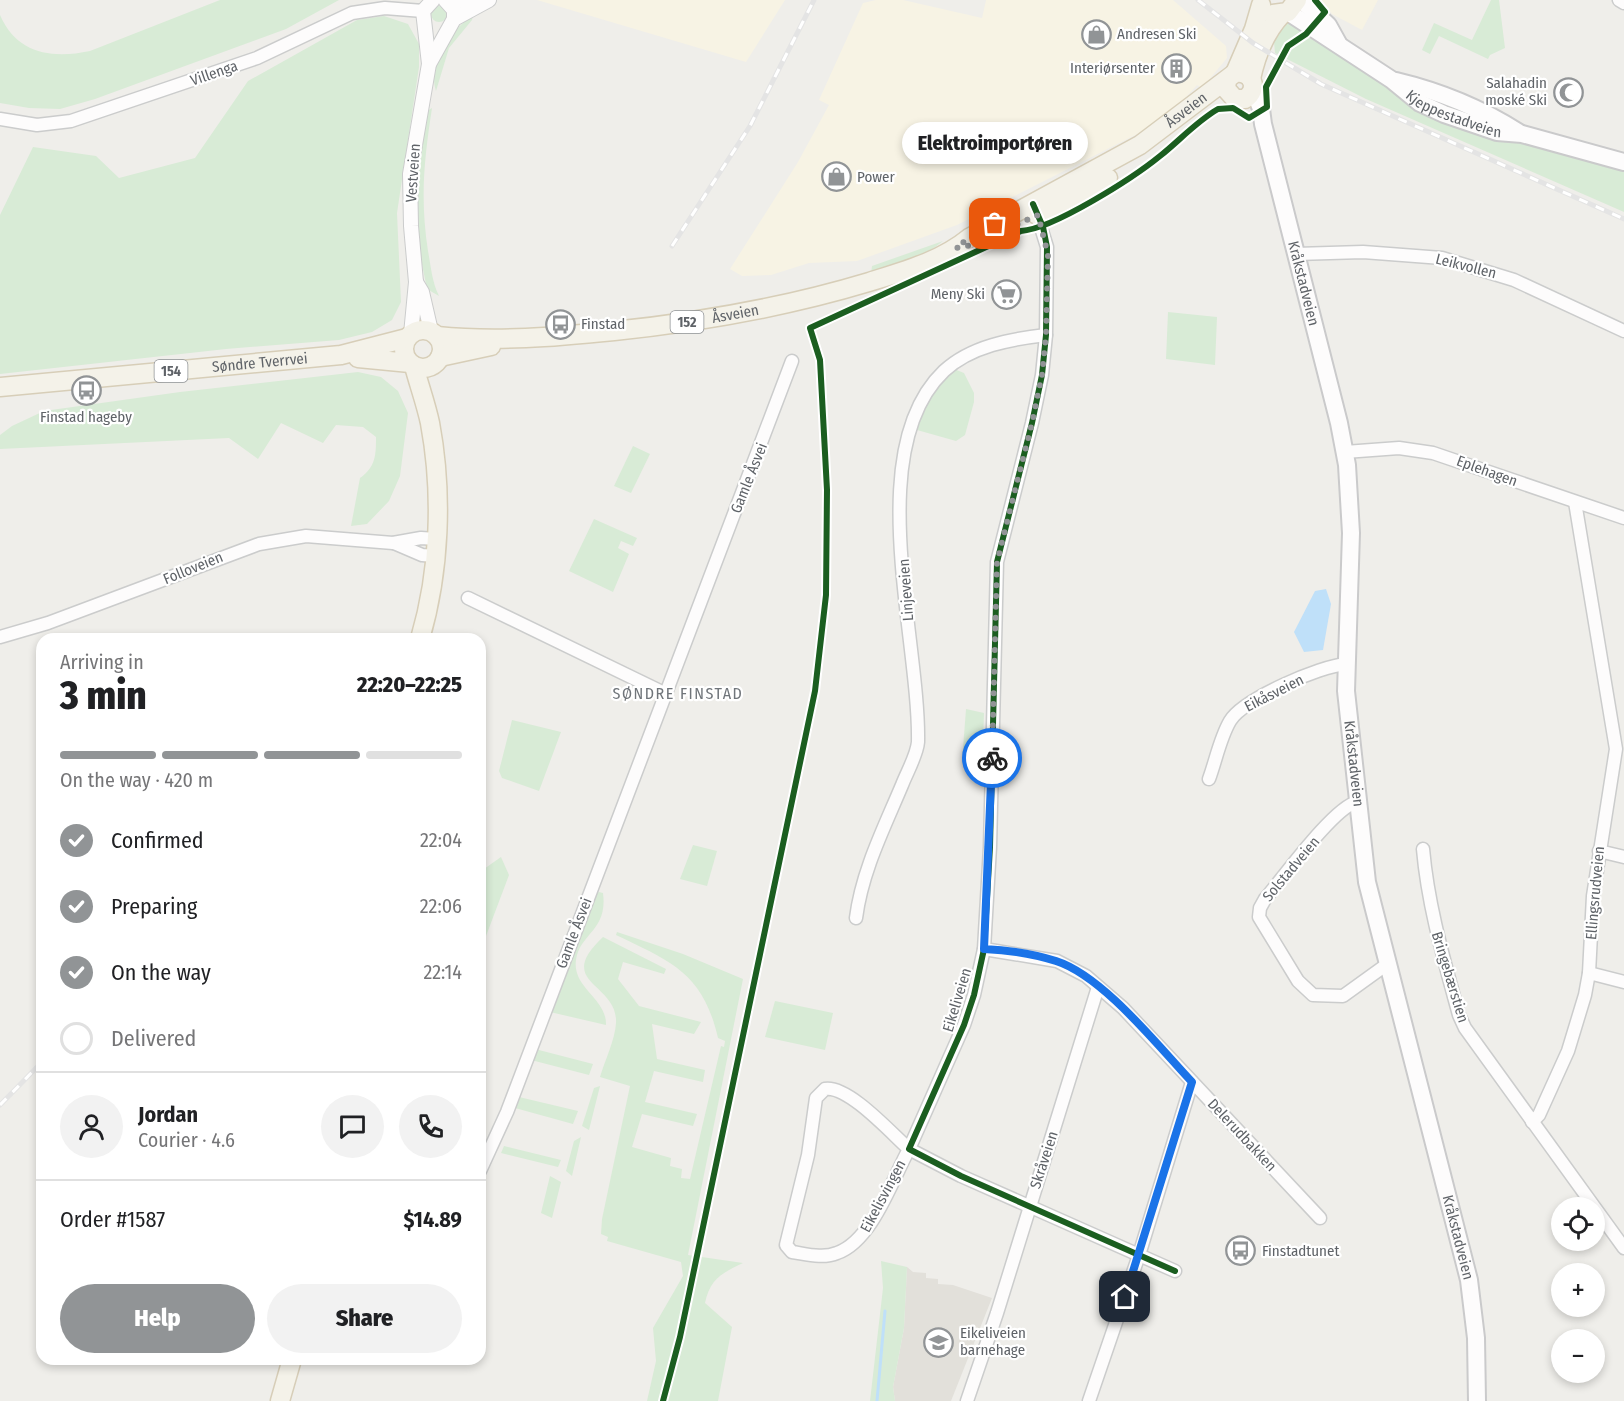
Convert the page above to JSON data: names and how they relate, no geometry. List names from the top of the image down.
{
  "streets": {
    "main road": [
      "Åsveien",
      "Kjeppestadveien",
      "Kråkstadveien",
      "152",
      "Søndre Tverrvei",
      "154"
    ],
    "street": [
      "Villenga",
      "Vestveien",
      "Leikvollen",
      "Eplehagen",
      "Gamle Åsvei",
      "Folloveien",
      "Linjeveien",
      "Eikåsveien",
      "Solstadveien",
      "Ellingsrudveien",
      "Bringebærstien",
      "Eikeliveien",
      "Delerudbakken",
      "Skråveien",
      "Eikelisvingen"
    ]
  },
  "crossings": [
    ["Villenga", "Vestveien"],
    ["Åsveien", "Vestveien"],
    ["Åsveien", "Kråkstadveien"],
    ["Åsveien", "Søndre Tverrvei"],
    ["Åsveien", "154"],
    ["Åsveien", "Eikeliveien"],
    ["Vestveien", "Søndre Tverrvei"],
    ["Vestveien", "154"],
    ["Leikvollen", "Kråkstadveien"],
    ["Kråkstadveien", "Eplehagen"],
    ["Kråkstadveien", "Eikåsveien"],
    ["Kråkstadveien", "Solstadveien"],
    ["Søndre Tverrvei", "154"],
    ["Eplehagen", "Ellingsrudveien"],
    ["Linjeveien", "Eikeliveien"],
    ["Ellingsrudveien", "Bringebærstien"],
    ["Eikeliveien", "Delerudbakken"],
    ["Eikeliveien", "Eikelisvingen"],
    ["Delerudbakken", "Skråveien"]
  ],
  "districts": ["SØNDRE FINSTAD"],
  "places": {
    "shop": ["Andresen Ski", "Power"],
    "building": ["Interiørsenter"],
    "mosque": ["Salahadin moské Ski"],
    "other": ["Elektroimportøren"],
    "supermarket": ["Meny Ski"],
    "bus stop": ["Finstad", "Finstad hageby", "Finstadtunet"],
    "school or university": ["Eikeliveien barnehage"]
  },
  "page": {
    "bubble": "Elektroimportøren",
    "heading": ["3 min", "Arriving in", "22:20–22:25"],
    "panel": [
      "Jordan",
      "Courier · 4.6",
      "Order #1587",
      "$14.89"
    ],
    "bar": "On the way · 420 m",
    "list": [
      ["Confirmed", "22:04"],
      ["Preparing", "22:06"],
      ["On the way", "22:14"],
      "Delivered"
    ],
    "map_buttons": ["+", "−"],
    "buttons": ["Help", "Share"]
  }
}
